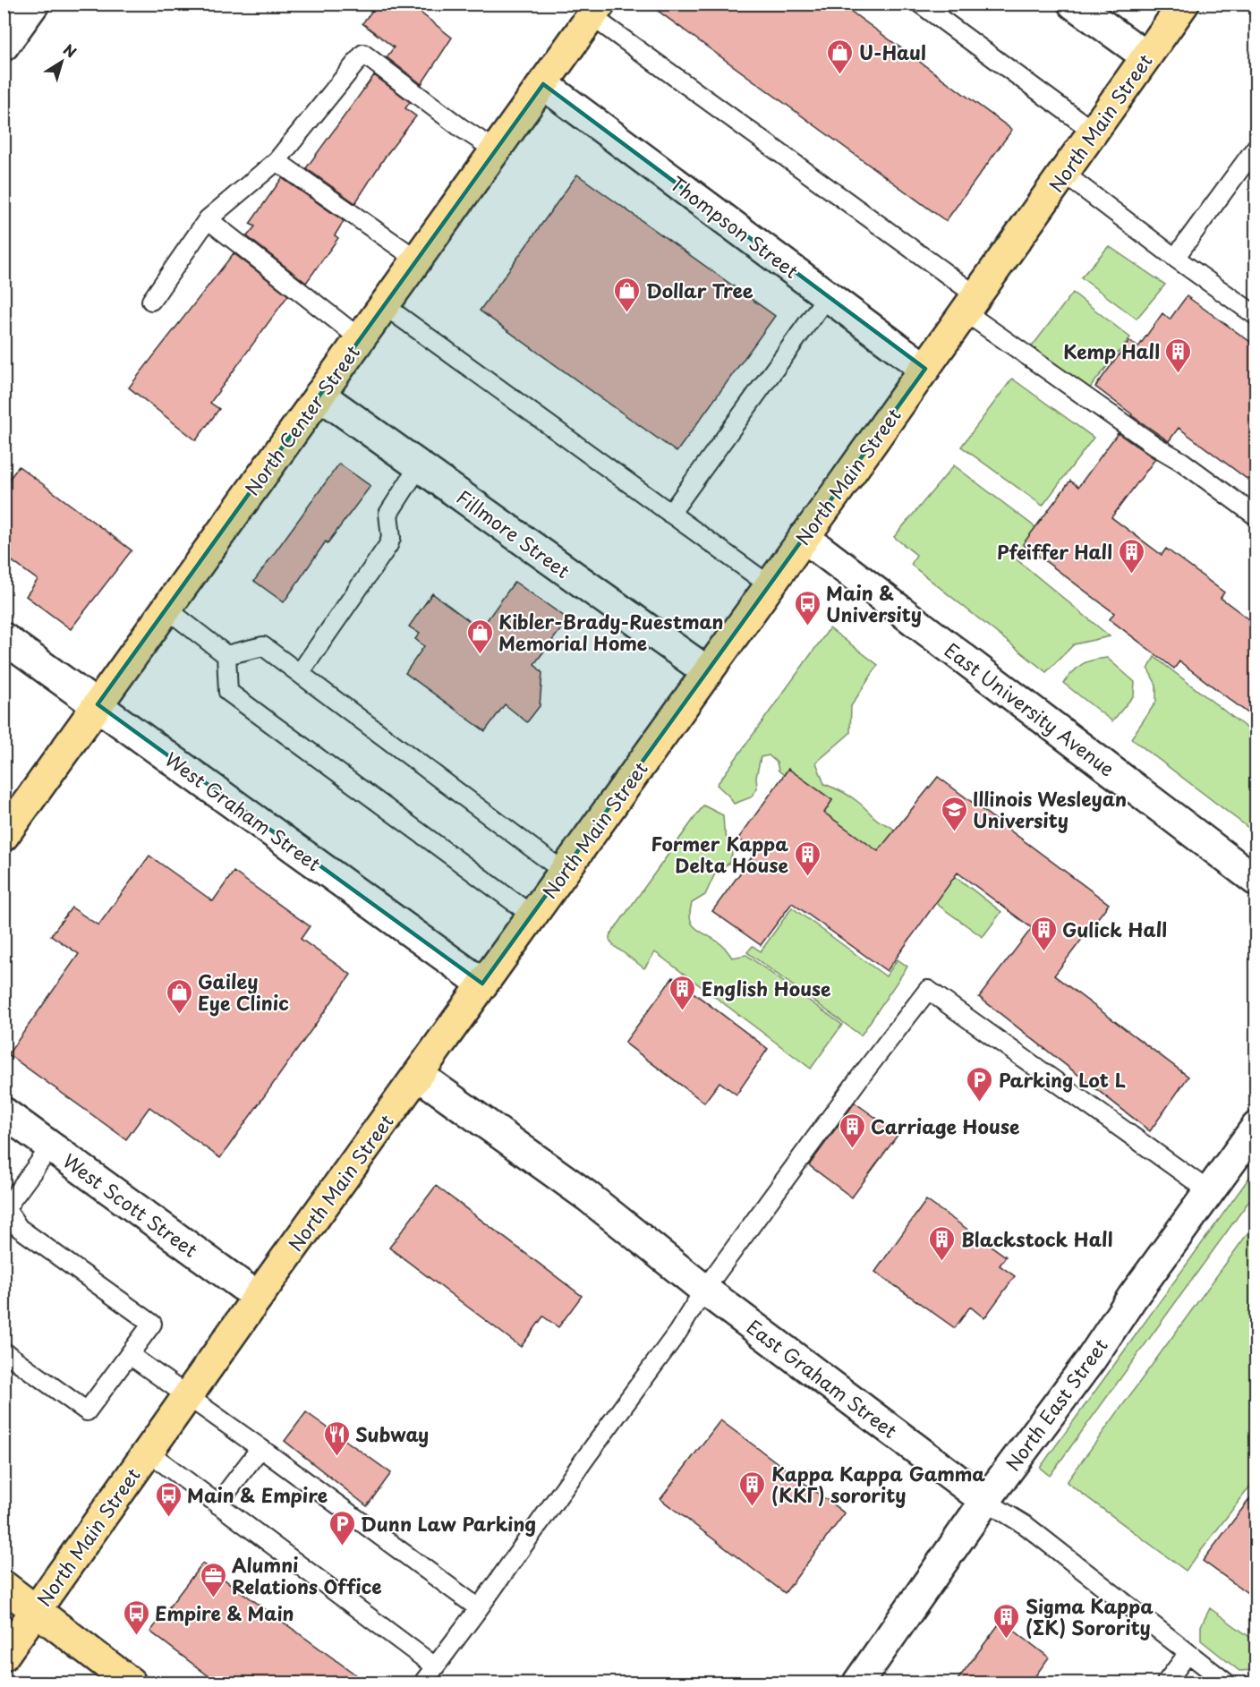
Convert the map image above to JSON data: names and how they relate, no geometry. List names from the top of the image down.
{
  "streets": {
    "main road": ["North Main Street", "North Center Street"],
    "street": [
      "Thompson Street",
      "Fillmore Street",
      "East University Avenue",
      "West Graham Street",
      "West Scott Street",
      "East Graham Street",
      "North East Street"
    ]
  },
  "crossings": [
    ["North Main Street", "Thompson Street"],
    ["North Main Street", "Fillmore Street"],
    ["North Main Street", "East University Avenue"],
    ["North Main Street", "West Graham Street"],
    ["North Main Street", "West Scott Street"],
    ["North Main Street", "East Graham Street"],
    ["Thompson Street", "North Center Street"],
    ["North Center Street", "Fillmore Street"],
    ["North Center Street", "West Graham Street"],
    ["East Graham Street", "North East Street"]
  ],
  "places": {
    "shop": [
      "U-Haul",
      "Dollar Tree",
      "Kibler-Brady-Ruestman Memorial Home",
      "Gailey Eye Clinic"
    ],
    "building": [
      "Kemp Hall",
      "Pfeiffer Hall",
      "Former Kappa Delta House",
      "Gulick Hall",
      "English House",
      "Carriage House",
      "Blackstock Hall",
      "Kappa Kappa Gamma (ΚΚΓ) sorority",
      "Sigma Kappa (ΣΚ) Sorority"
    ],
    "bus stop": ["Main & University", "Main & Empire", "Empire & Main"],
    "school or university": ["Illinois Wesleyan University"],
    "parking": ["Parking Lot L", "Dunn Law Parking"],
    "restaurant": ["Subway"],
    "office": ["Alumni Relations Office"]
  },
  "north": "top right"
}
